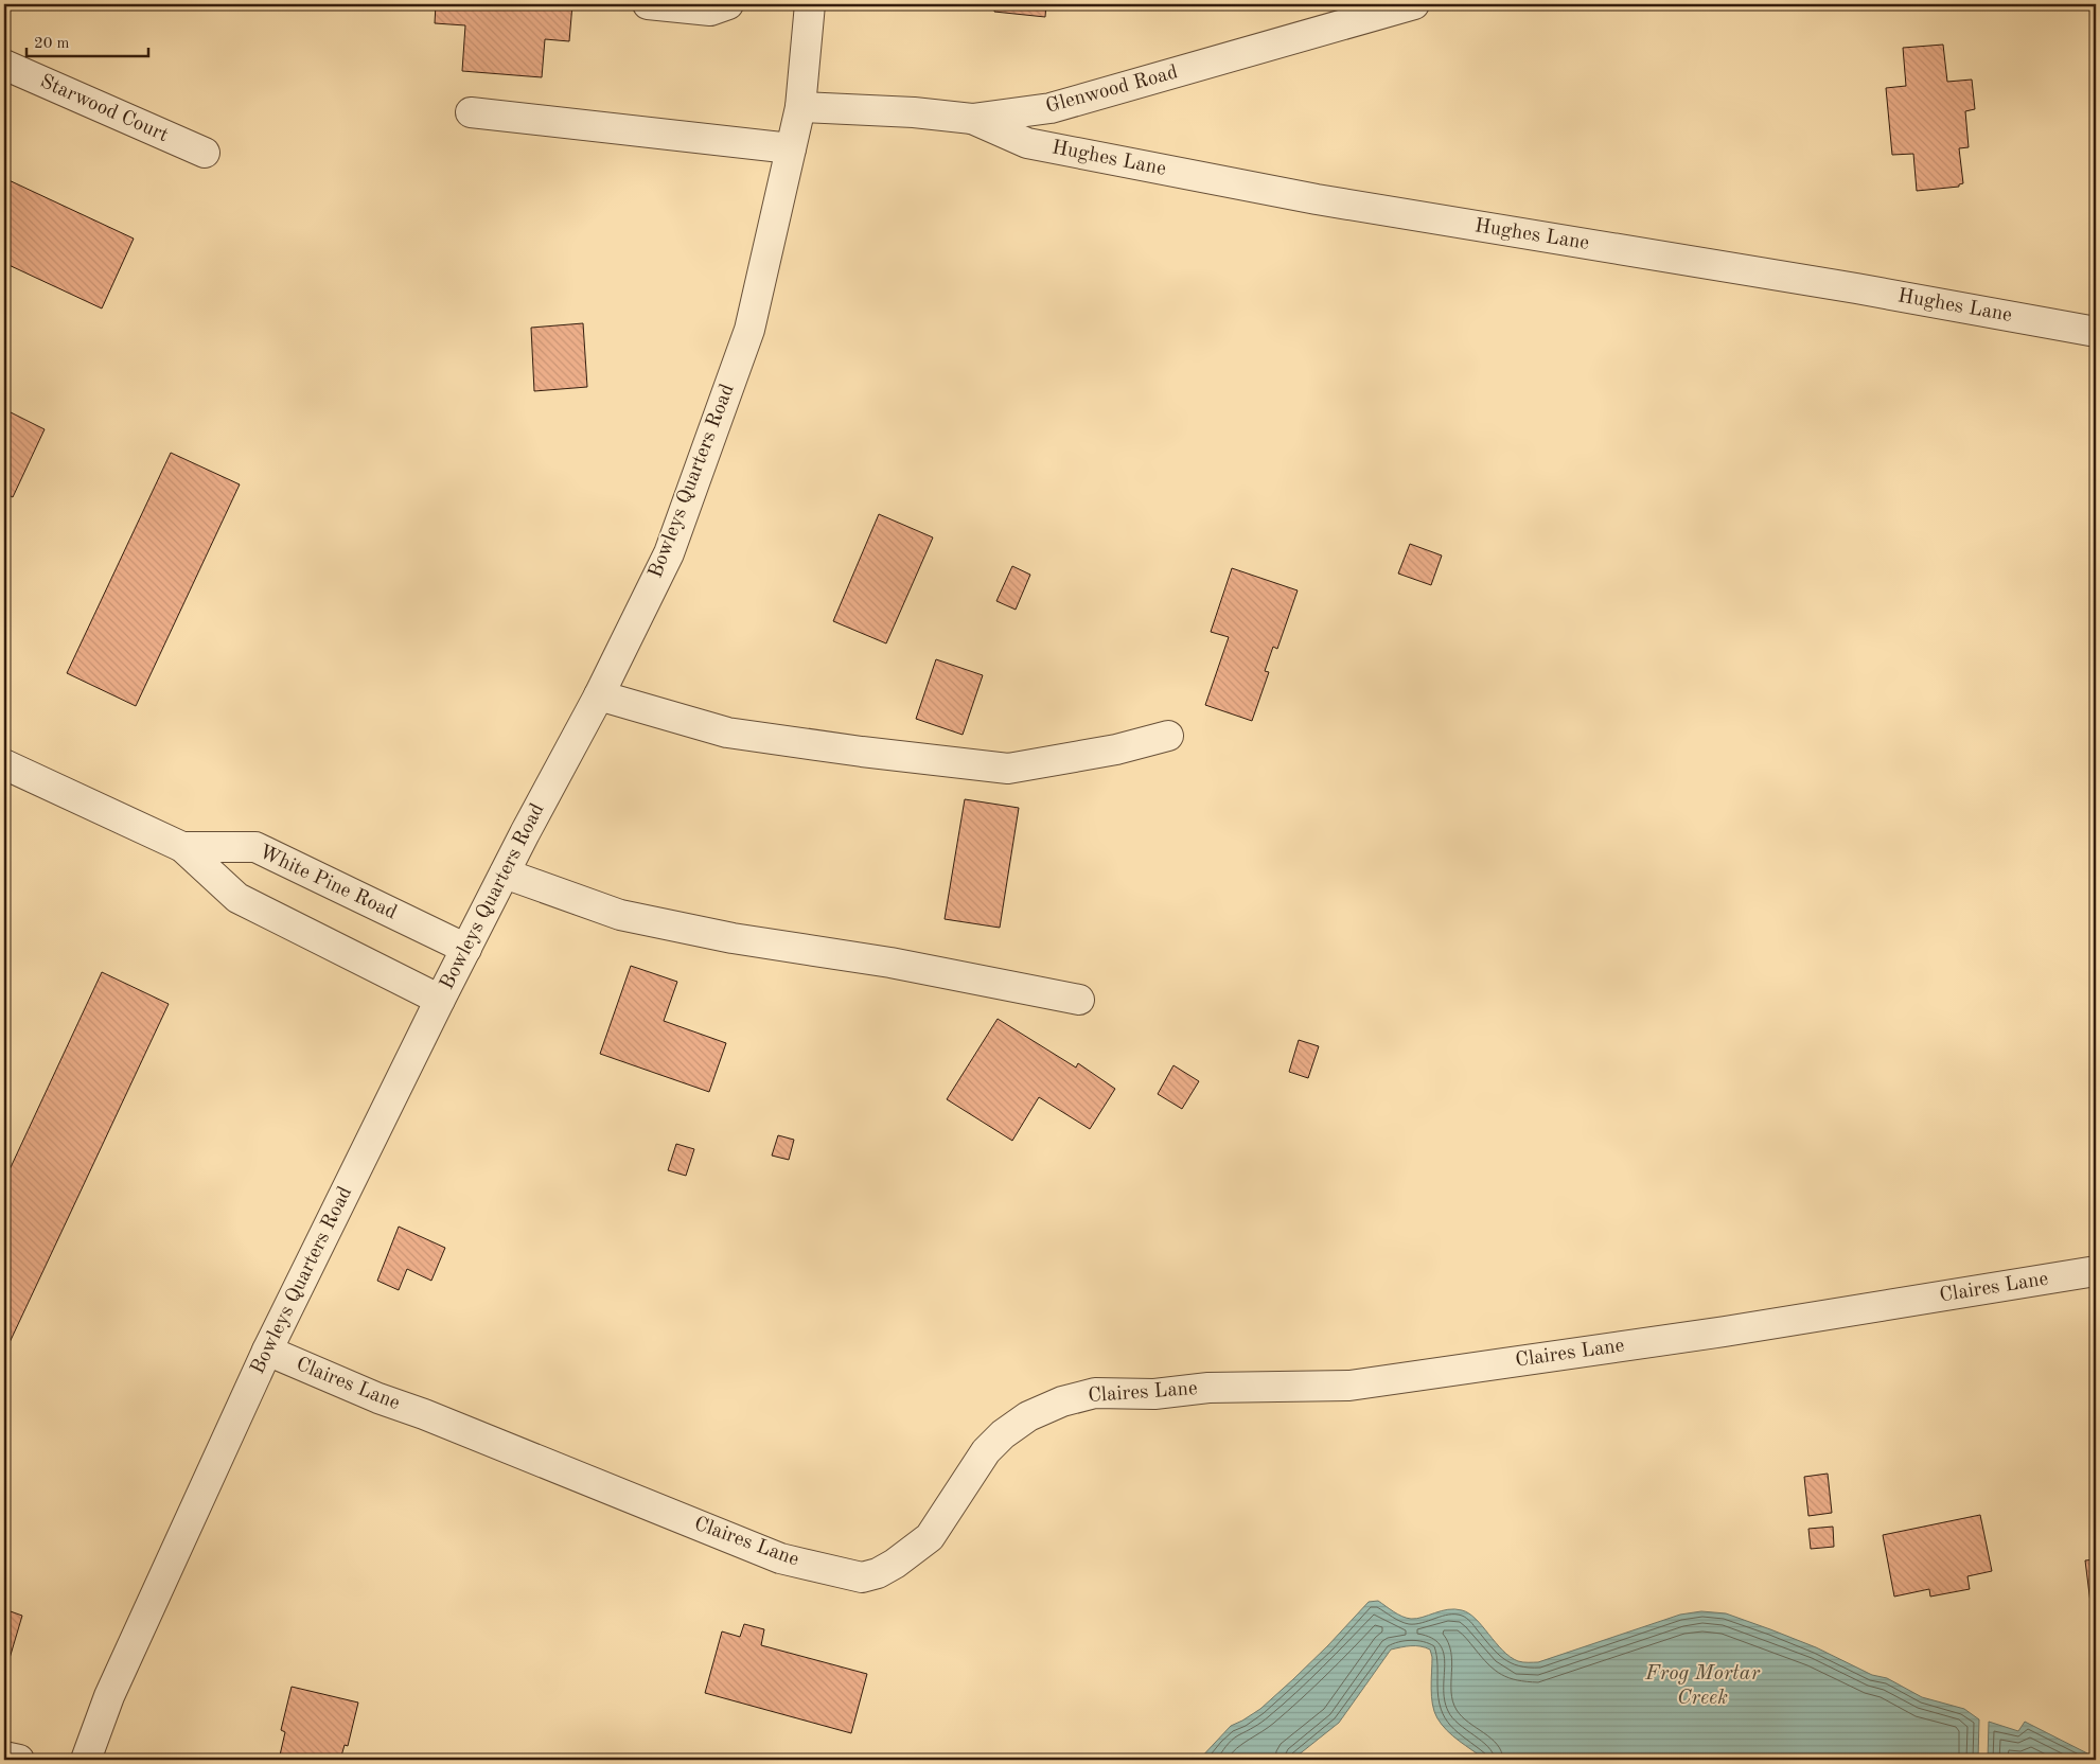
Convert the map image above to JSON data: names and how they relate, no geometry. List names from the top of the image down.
{
  "streets": {
    "street": [
      "Glenwood Road",
      "Starwood Court",
      "Hughes Lane",
      "Bowleys Quarters Road",
      "White Pine Road",
      "Claires Lane"
    ]
  },
  "crossings": [
    ["Glenwood Road", "Hughes Lane"],
    ["Glenwood Road", "Bowleys Quarters Road"],
    ["Bowleys Quarters Road", "White Pine Road"],
    ["Bowleys Quarters Road", "Claires Lane"]
  ],
  "water": ["Frog Mortar Creek"],
  "scale_bar": "20 m"
}
